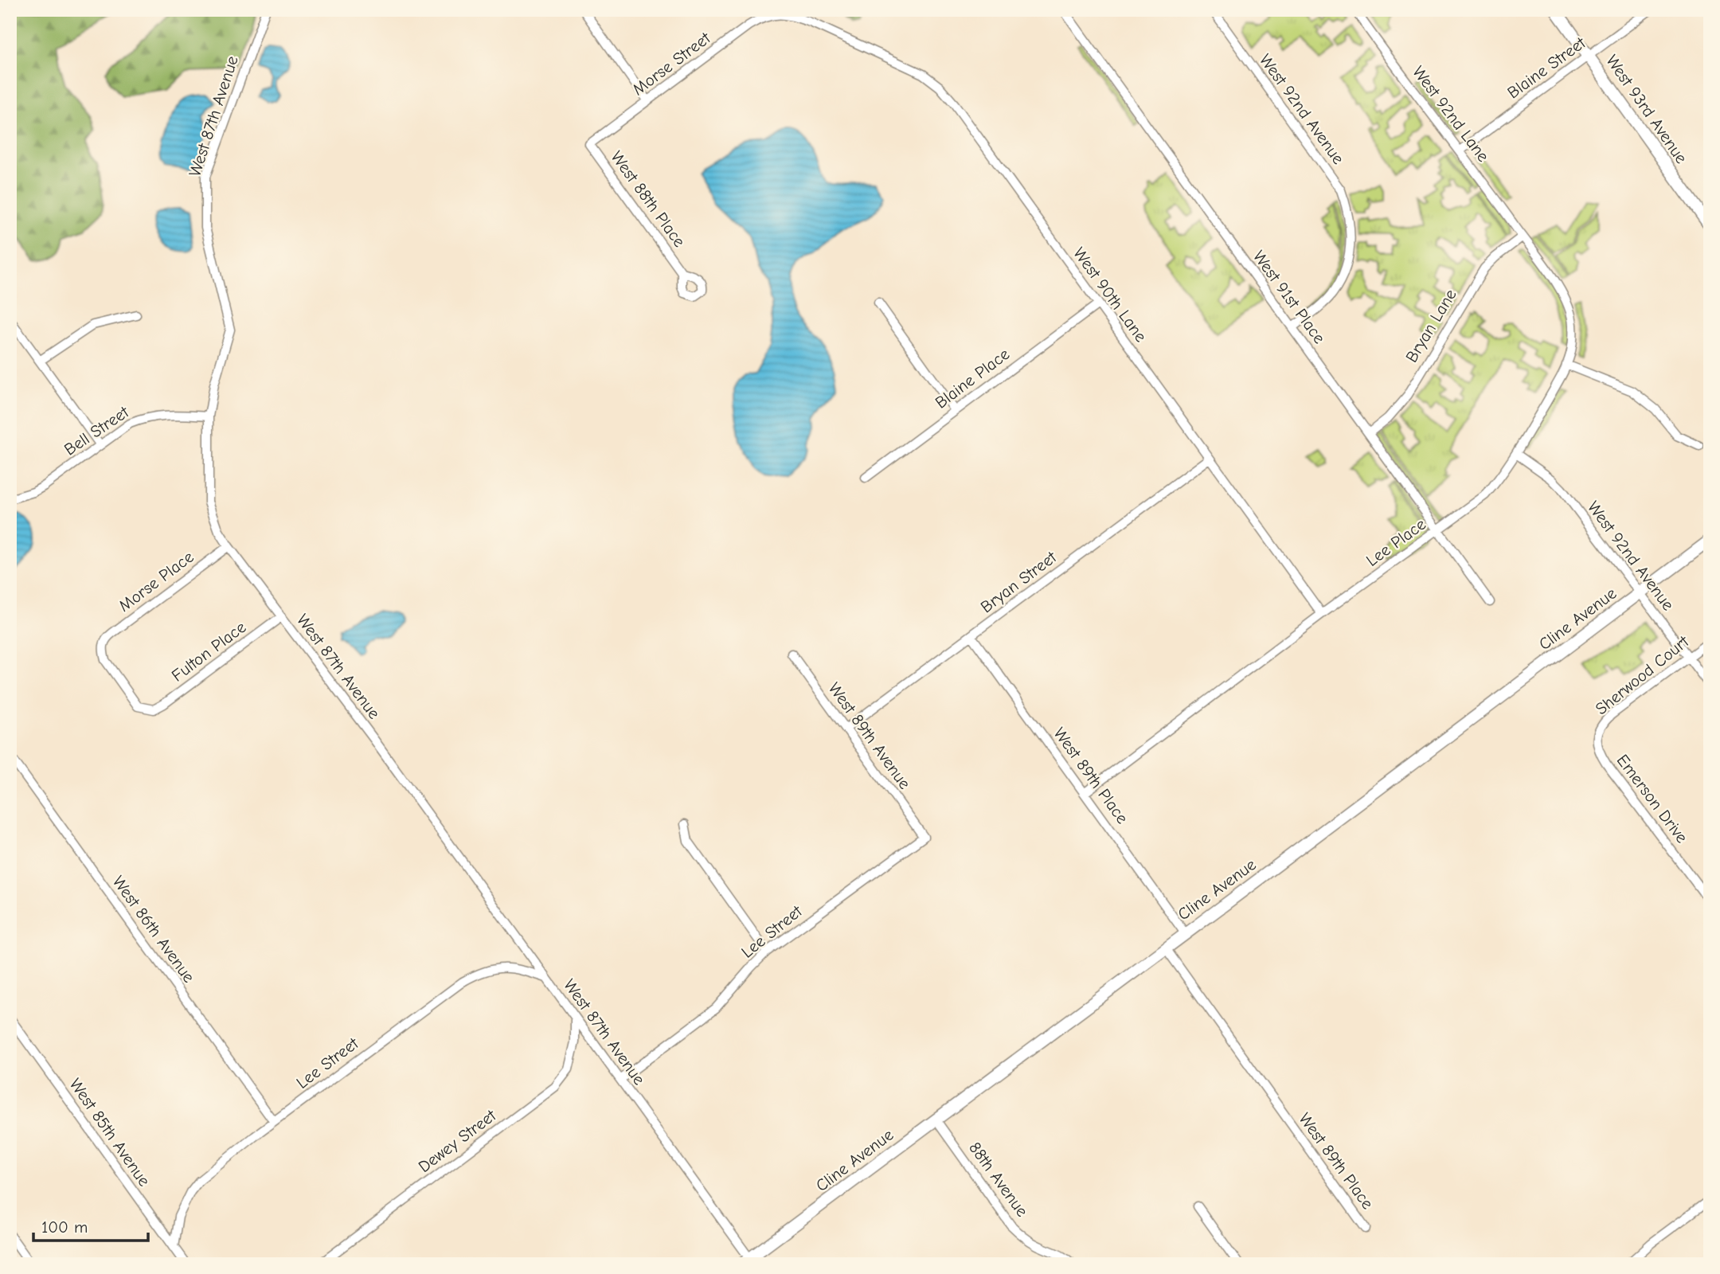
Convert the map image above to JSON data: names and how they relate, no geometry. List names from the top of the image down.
{
  "streets": {
    "street": [
      "Morse Street",
      "Blaine Street",
      "West 92nd Avenue",
      "West 93rd Avenue",
      "West 92nd Lane",
      "West 87th Avenue",
      "West 88th Place",
      "West 90th Lane",
      "West 91st Place",
      "Bryan Lane",
      "Blaine Place",
      "Bell Street",
      "Lee Place",
      "Morse Place",
      "Bryan Street",
      "Cline Avenue",
      "Fulton Place",
      "Sherwood Court",
      "West 89th Avenue",
      "West 89th Place",
      "Emerson Drive",
      "West 86th Avenue",
      "Lee Street",
      "West 85th Avenue",
      "Dewey Street",
      "88th Avenue"
    ]
  },
  "crossings": [
    ["Morse Street", "West 88th Place"],
    ["Morse Street", "West 90th Lane"],
    ["Blaine Street", "West 93rd Avenue"],
    ["Blaine Street", "West 92nd Lane"],
    ["West 92nd Avenue", "West 91st Place"],
    ["West 92nd Avenue", "Lee Place"],
    ["West 92nd Avenue", "Cline Avenue"],
    ["West 92nd Avenue", "Sherwood Court"],
    ["West 92nd Lane", "Bryan Lane"],
    ["West 92nd Lane", "Lee Place"],
    ["West 87th Avenue", "Bell Street"],
    ["West 87th Avenue", "Morse Place"],
    ["West 87th Avenue", "Cline Avenue"],
    ["West 87th Avenue", "Fulton Place"],
    ["West 87th Avenue", "Lee Street"],
    ["West 87th Avenue", "Dewey Street"],
    ["West 90th Lane", "Blaine Place"],
    ["West 90th Lane", "Lee Place"],
    ["West 90th Lane", "Bryan Street"],
    ["West 91st Place", "Bryan Lane"],
    ["West 91st Place", "Lee Place"],
    ["Bryan Lane", "Lee Place"],
    ["Lee Place", "West 89th Place"],
    ["Morse Place", "Fulton Place"],
    ["Bryan Street", "West 89th Avenue"],
    ["Bryan Street", "West 89th Place"],
    ["Cline Avenue", "West 89th Place"],
    ["Cline Avenue", "88th Avenue"],
    ["Sherwood Court", "Emerson Drive"],
    ["West 89th Avenue", "Lee Street"],
    ["West 86th Avenue", "Lee Street"],
    ["Lee Street", "West 85th Avenue"]
  ],
  "scale_bar": "100 m"
}
